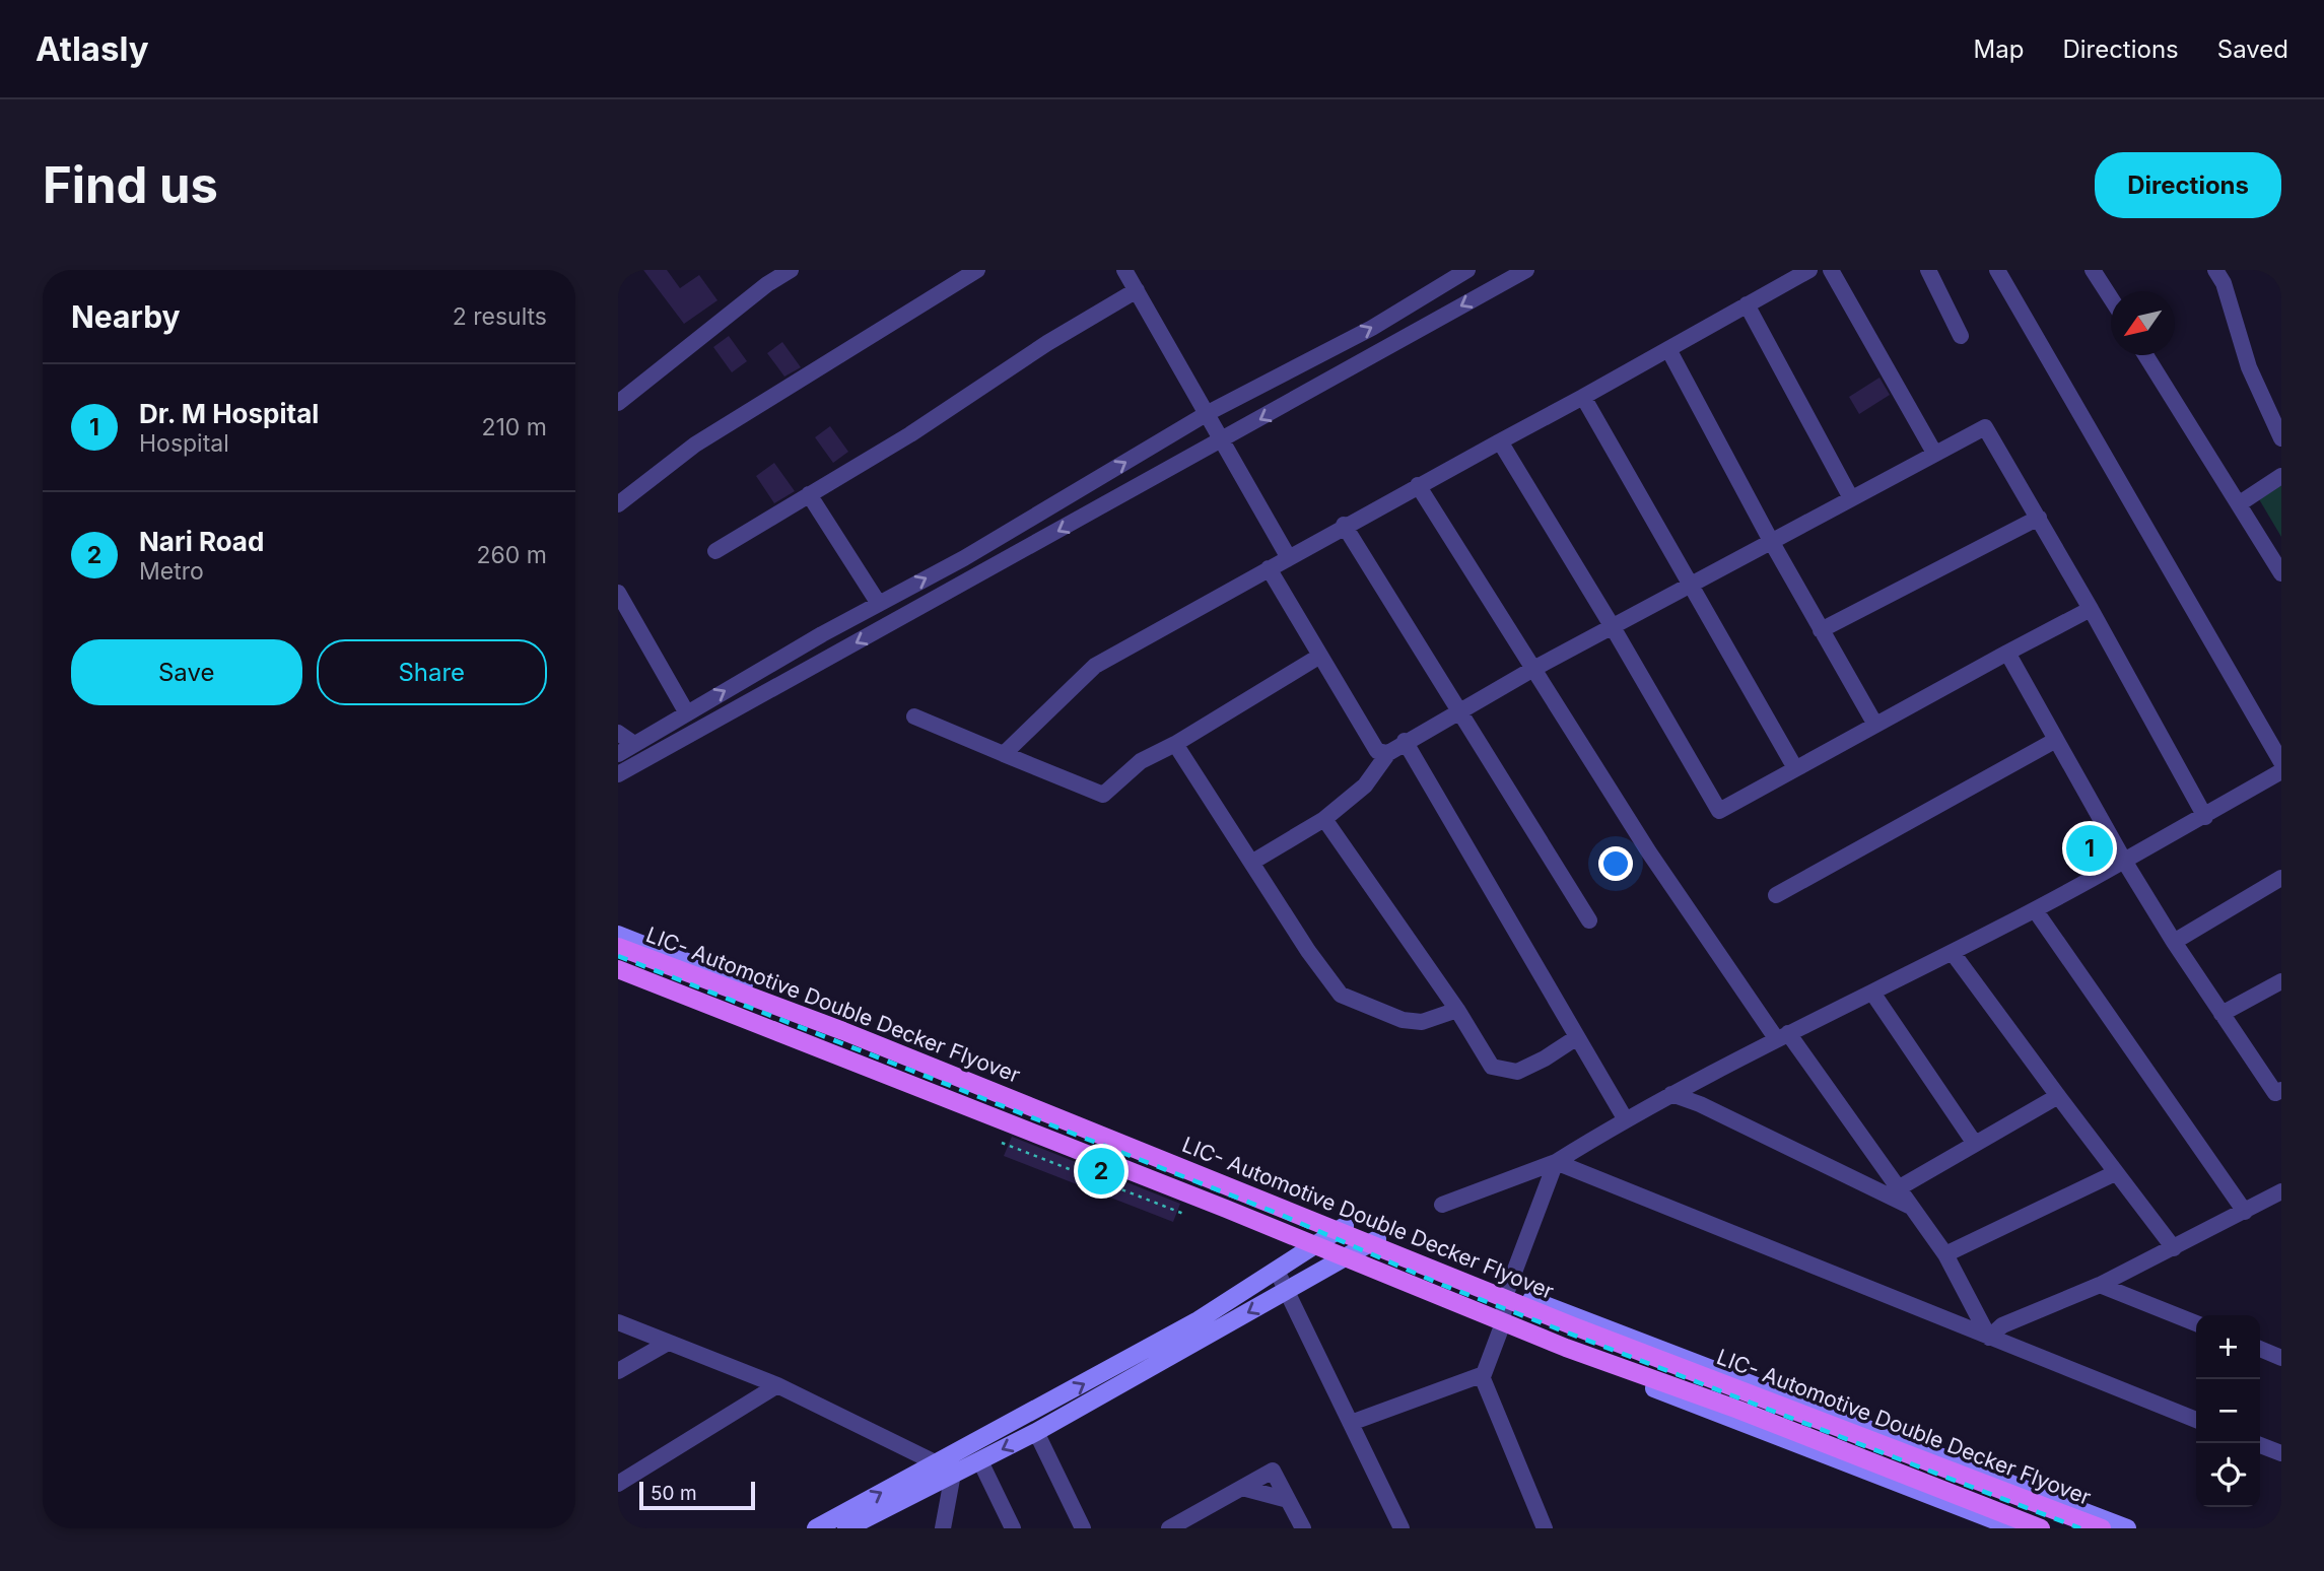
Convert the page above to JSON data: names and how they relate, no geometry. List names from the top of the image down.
{
  "streets": {
    "main road": ["LIC- Automotive Double Decker Flyover"]
  },
  "scale_bar": "50 m",
  "north": "bottom left",
  "page": {
    "header": "Atlasly",
    "nav": ["Map", "Directions", "Saved"],
    "buttons": [
      "Directions",
      ["Save", "Share"]
    ],
    "title": "Find us",
    "heading": ["Nearby", "2 results"],
    "list": [
      {
        "mark": "1",
        "name": "Dr. M Hospital",
        "note": "Hospital",
        "value": "210 m"
      },
      {
        "mark": "2",
        "name": "Nari Road",
        "note": "Metro",
        "value": "260 m"
      }
    ],
    "pins": ["1", "2"],
    "map_buttons": ["+", "−"],
    "scale": "50 m"
  }
}
